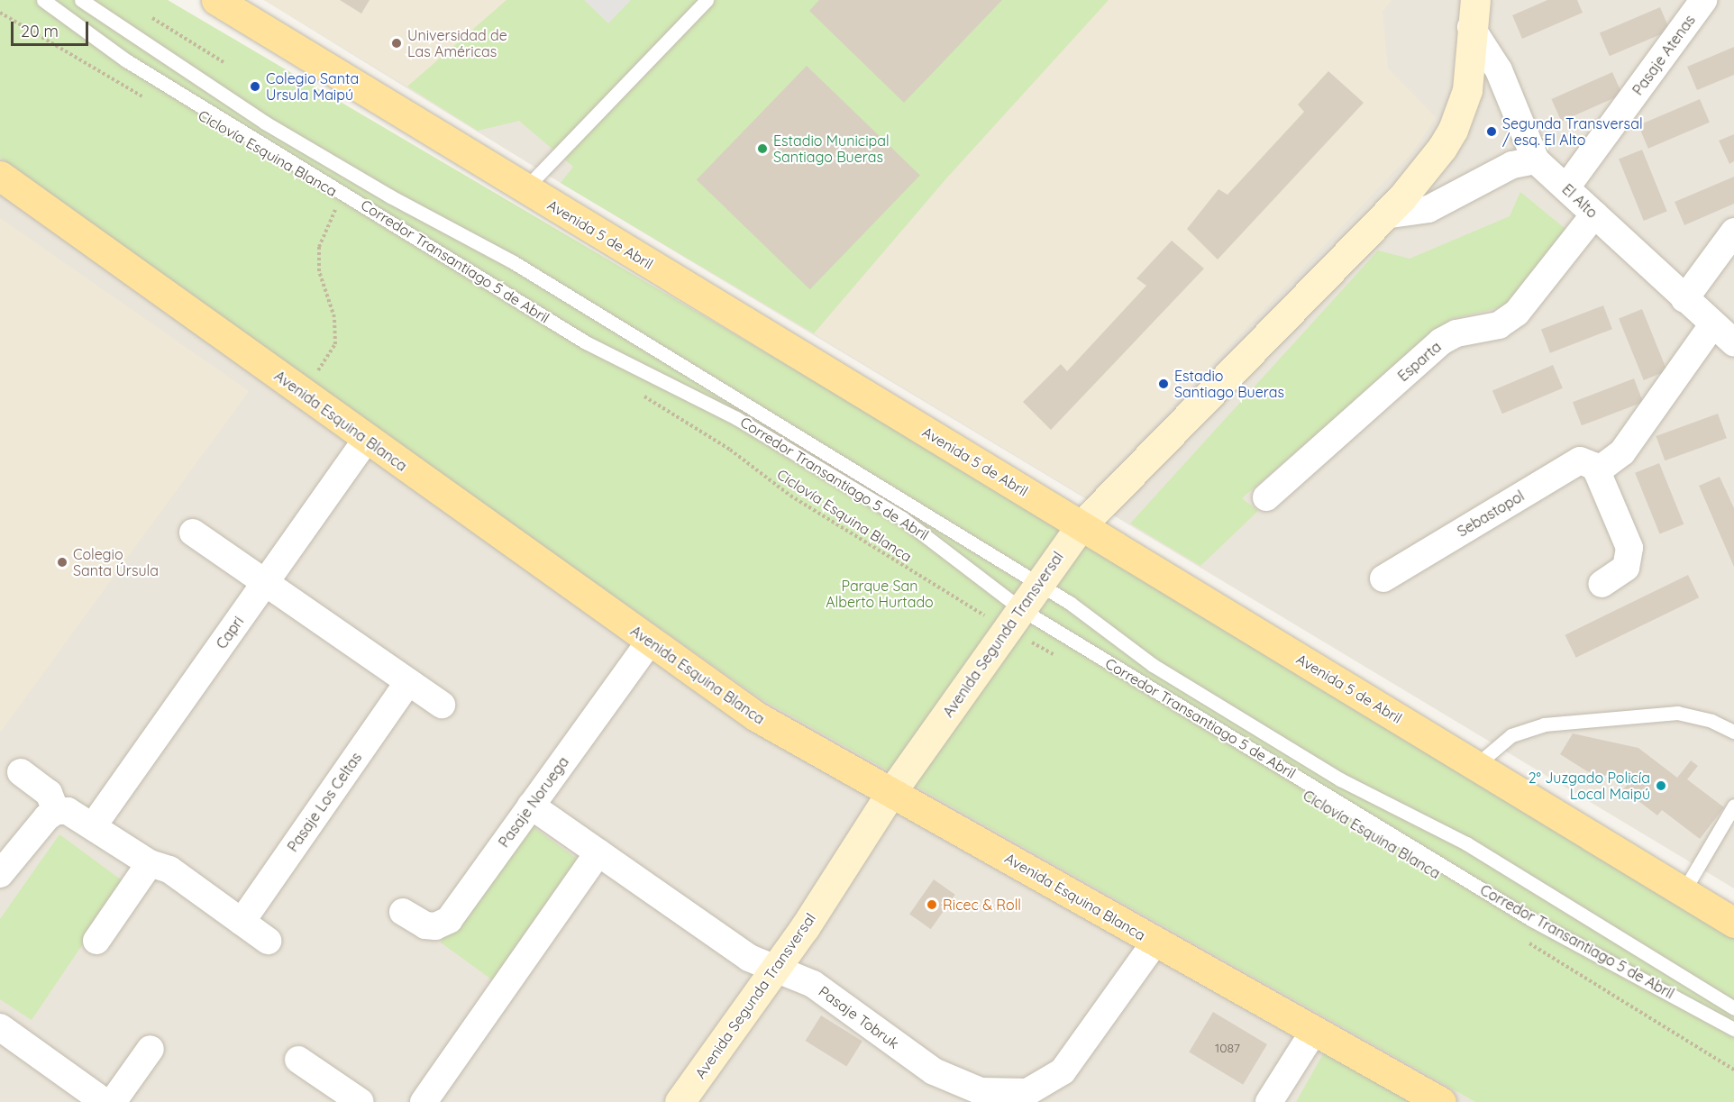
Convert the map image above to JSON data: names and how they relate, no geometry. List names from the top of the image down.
{
  "streets": {
    "main road": ["Avenida 5 de Abril", "Avenida Esquina Blanca", "Avenida Segunda Transversal"],
    "street": [
      "Pasaje Atenas",
      "El Alto",
      "Esparta",
      "Sebastopol",
      "Capri",
      "Pasaje Los Celtas",
      "Pasaje Noruega",
      "Pasaje Tobruk"
    ],
    "lane": ["Corredor Transantiago 5 de Abril"],
    "path": ["Ciclovía Esquina Blanca"]
  },
  "crossings": [
    ["Pasaje Atenas", "El Alto"],
    ["Ciclovía Esquina Blanca", "Corredor Transantiago 5 de Abril"],
    ["Ciclovía Esquina Blanca", "Avenida Segunda Transversal"],
    ["El Alto", "Esparta"],
    ["El Alto", "Avenida Segunda Transversal"],
    ["Avenida 5 de Abril", "Avenida Segunda Transversal"],
    ["Corredor Transantiago 5 de Abril", "Avenida Segunda Transversal"],
    ["Avenida Esquina Blanca", "Capri"],
    ["Avenida Esquina Blanca", "Avenida Segunda Transversal"],
    ["Avenida Esquina Blanca", "Pasaje Noruega"],
    ["Avenida Esquina Blanca", "Pasaje Tobruk"],
    ["Avenida Segunda Transversal", "Pasaje Tobruk"],
    ["Pasaje Noruega", "Pasaje Tobruk"]
  ],
  "parks": ["Parque San Alberto Hurtado"],
  "places": [
    "Universidad de Las Américas",
    "Colegio Santa Ursula Maipú",
    "Segunda Transversal / esq. El Alto",
    "Estadio Municipal Santiago Bueras",
    "Estadio Santiago Bueras",
    "Colegio Santa Úrsula",
    "2° Juzgado Policía Local Maipú",
    "Ricec & Roll"
  ],
  "house_numbers": ["1087"],
  "scale_bar": "20 m"
}
